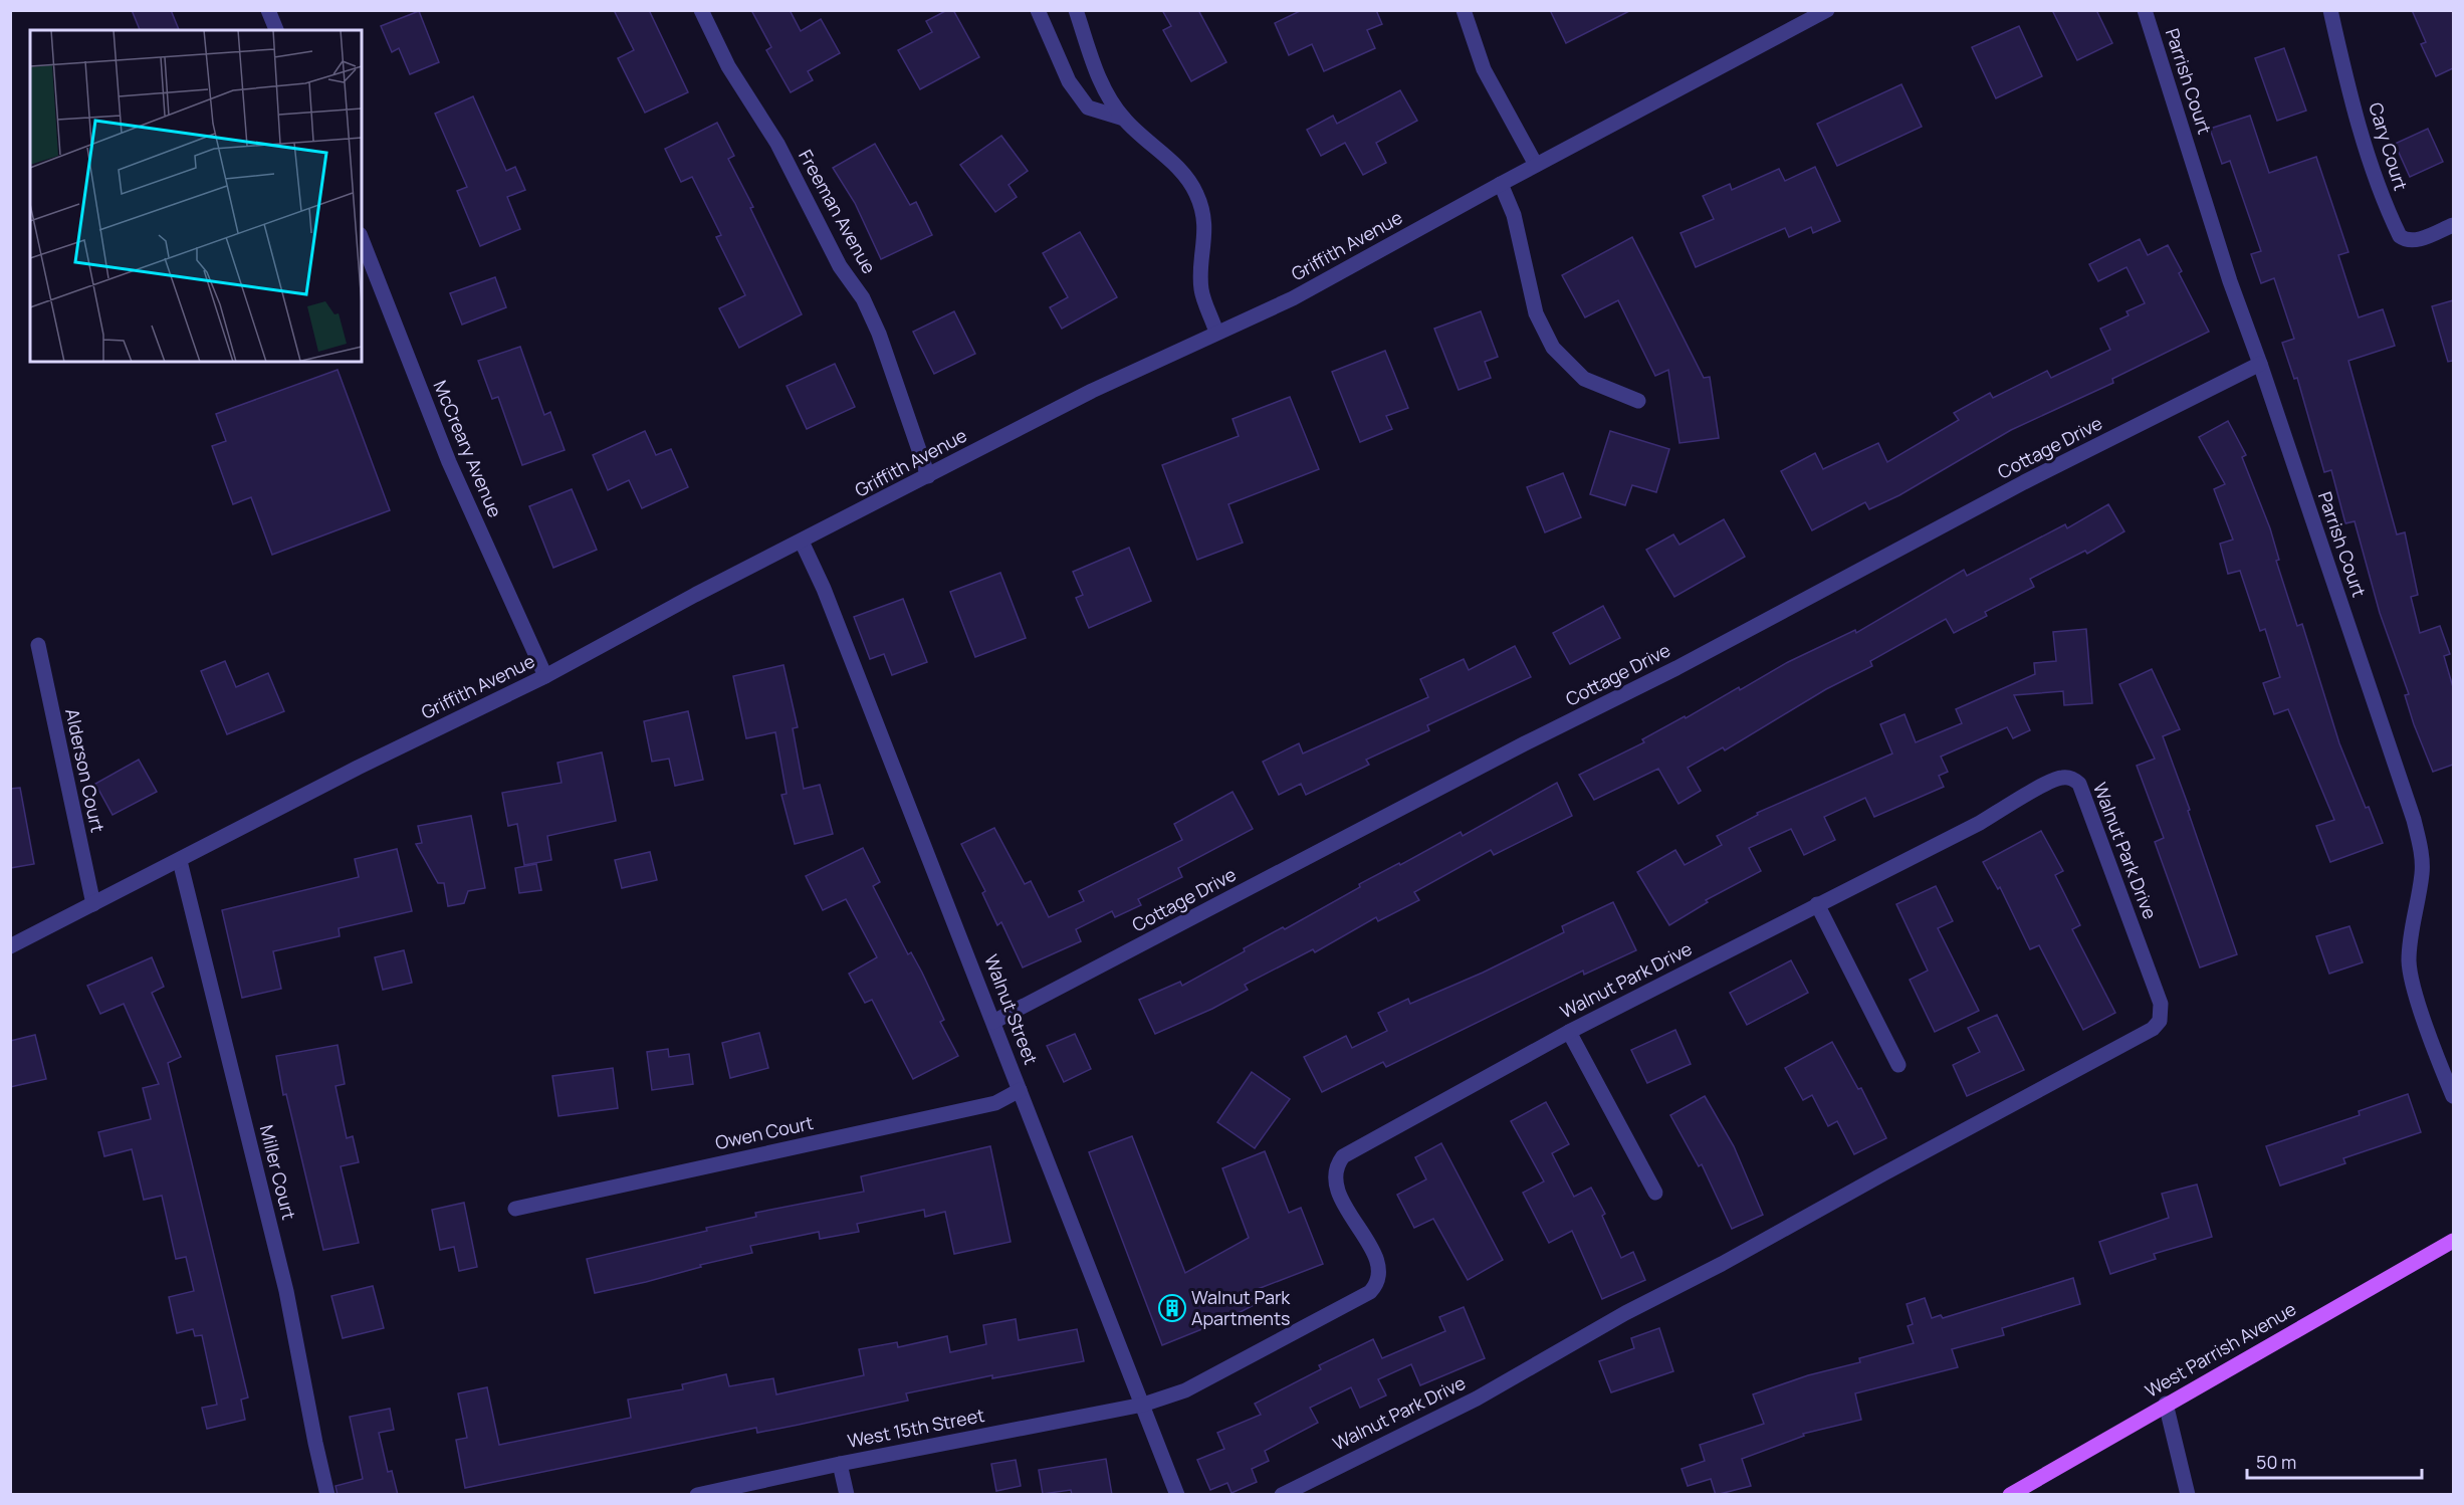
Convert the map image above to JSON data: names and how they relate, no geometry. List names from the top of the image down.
{
  "streets": {
    "main road": ["West Parrish Avenue"],
    "street": [
      "Parrish Court",
      "Cary Court",
      "Freeman Avenue",
      "Griffith Avenue",
      "Cottage Drive",
      "McCreary Avenue",
      "Alderson Court",
      "Walnut Park Drive",
      "Walnut Street",
      "Owen Court",
      "Miller Court",
      "West 15th Street"
    ]
  },
  "crossings": [
    ["Parrish Court", "Cottage Drive"],
    ["Freeman Avenue", "Griffith Avenue"],
    ["Griffith Avenue", "McCreary Avenue"],
    ["Griffith Avenue", "Alderson Court"],
    ["Griffith Avenue", "Walnut Street"],
    ["Griffith Avenue", "Miller Court"],
    ["Cottage Drive", "Walnut Street"],
    ["Walnut Park Drive", "Walnut Street"],
    ["Walnut Park Drive", "West 15th Street"],
    ["Walnut Street", "Owen Court"],
    ["Walnut Street", "West 15th Street"]
  ],
  "places": {
    "building": ["Walnut Park Apartments"]
  },
  "scale_bar": "50 m"
}
